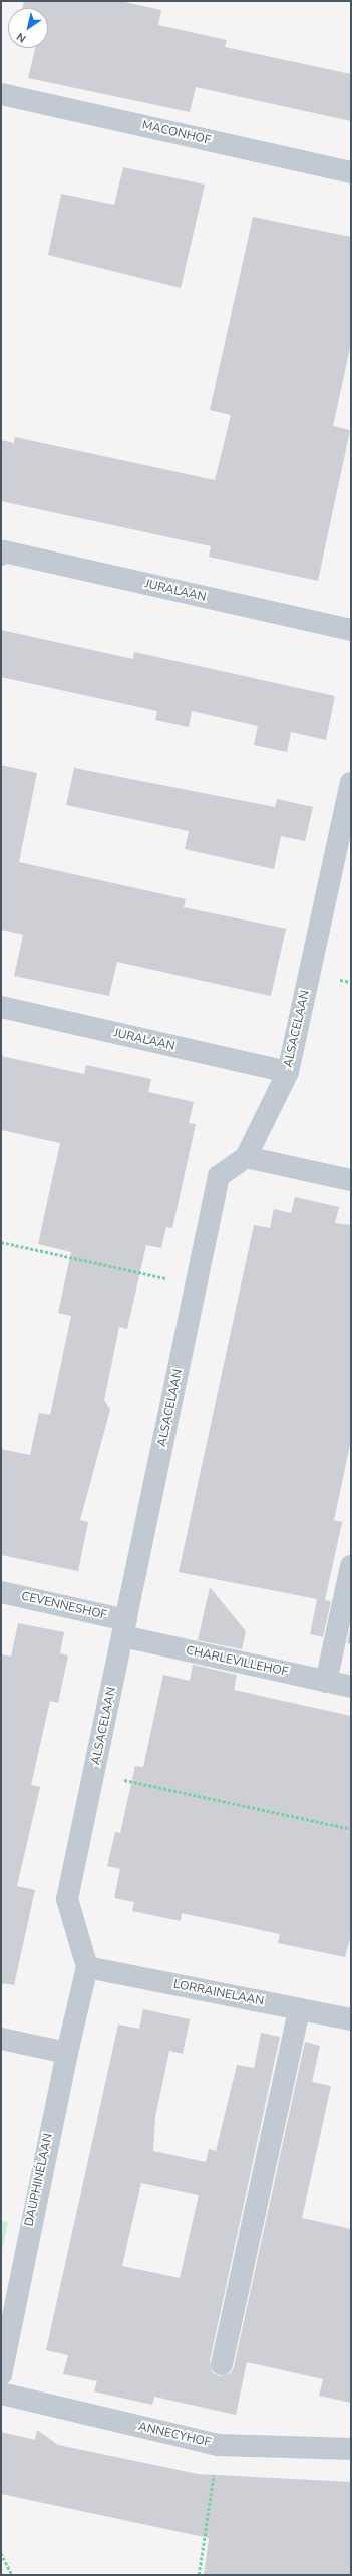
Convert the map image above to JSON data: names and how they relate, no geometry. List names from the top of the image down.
{
  "streets": {
    "street": [
      "MACONHOF",
      "JURALAAN",
      "ALSACELAAN",
      "CEVENNESHOF",
      "CHARLEVILLEHOF",
      "LORRAINELAAN",
      "DAUPHINÉLAAN",
      "ANNECYHOF"
    ]
  },
  "crossings": [
    ["JURALAAN", "ALSACELAAN"],
    ["ALSACELAAN", "CEVENNESHOF"],
    ["ALSACELAAN", "CHARLEVILLEHOF"],
    ["ALSACELAAN", "LORRAINELAAN"],
    ["ALSACELAAN", "DAUPHINÉLAAN"],
    ["CEVENNESHOF", "CHARLEVILLEHOF"]
  ],
  "north": "bottom left"
}
